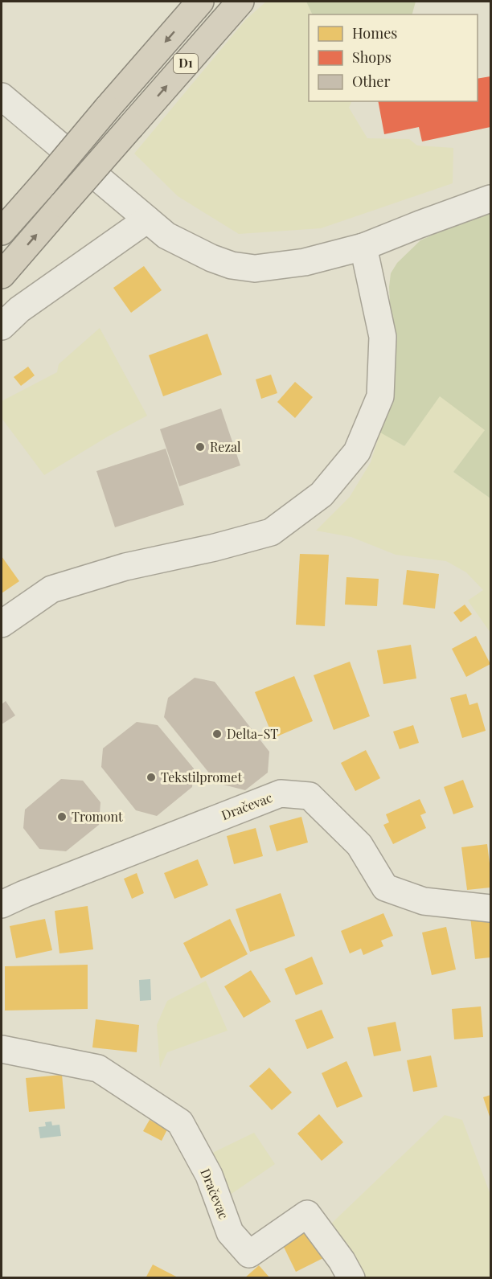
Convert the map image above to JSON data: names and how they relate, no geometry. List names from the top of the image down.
{
  "streets": {
    "highway": ["D1"],
    "street": ["Dračevac"]
  },
  "places": [
    "Rezal",
    "Delta-ST",
    "Tekstilpromet",
    "Tromont"
  ],
  "legend": ["Homes", "Shops", "Other"]
}
